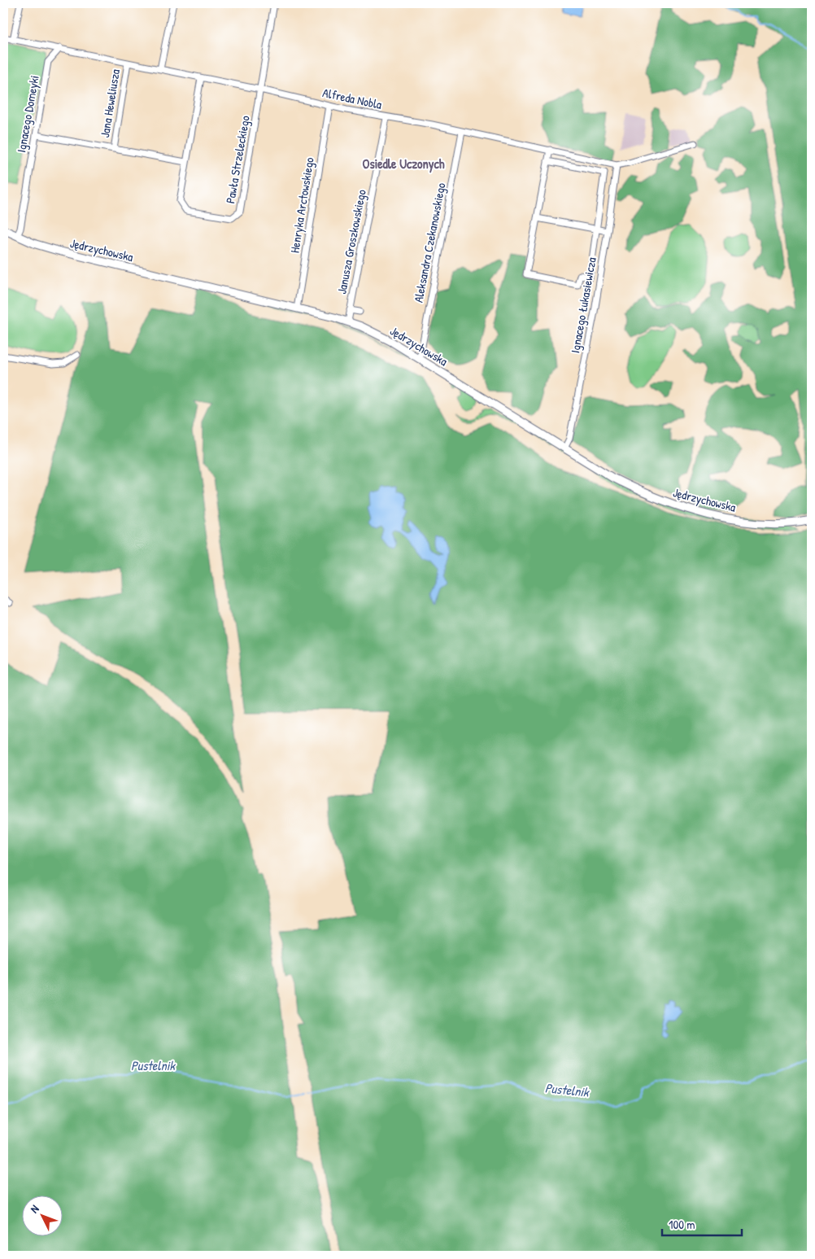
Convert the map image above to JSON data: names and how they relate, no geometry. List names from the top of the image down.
{
  "streets": {
    "main road": ["Jędrzychowska"],
    "street": [
      "Alfreda Nobla",
      "Jana Heweliusza",
      "Ignacego Domeyki",
      "Pawła Strzeleckiego",
      "Henryka Arctowskiego",
      "Janusza Groszkowskiego",
      "Aleksandra Czekanowskiego",
      "Ignacego Łukasiewicza"
    ]
  },
  "crossings": [
    ["Alfreda Nobla", "Jana Heweliusza"],
    ["Alfreda Nobla", "Ignacego Domeyki"],
    ["Alfreda Nobla", "Pawła Strzeleckiego"],
    ["Alfreda Nobla", "Henryka Arctowskiego"],
    ["Alfreda Nobla", "Janusza Groszkowskiego"],
    ["Alfreda Nobla", "Aleksandra Czekanowskiego"],
    ["Alfreda Nobla", "Ignacego Łukasiewicza"],
    ["Jana Heweliusza", "Pawła Strzeleckiego"],
    ["Ignacego Domeyki", "Jędrzychowska"],
    ["Henryka Arctowskiego", "Jędrzychowska"],
    ["Janusza Groszkowskiego", "Jędrzychowska"],
    ["Aleksandra Czekanowskiego", "Jędrzychowska"],
    ["Jędrzychowska", "Ignacego Łukasiewicza"]
  ],
  "districts": ["Osiedle Uczonych"],
  "water": ["Pustelnik"],
  "scale_bar": "100 m",
  "north": "top left"
}
